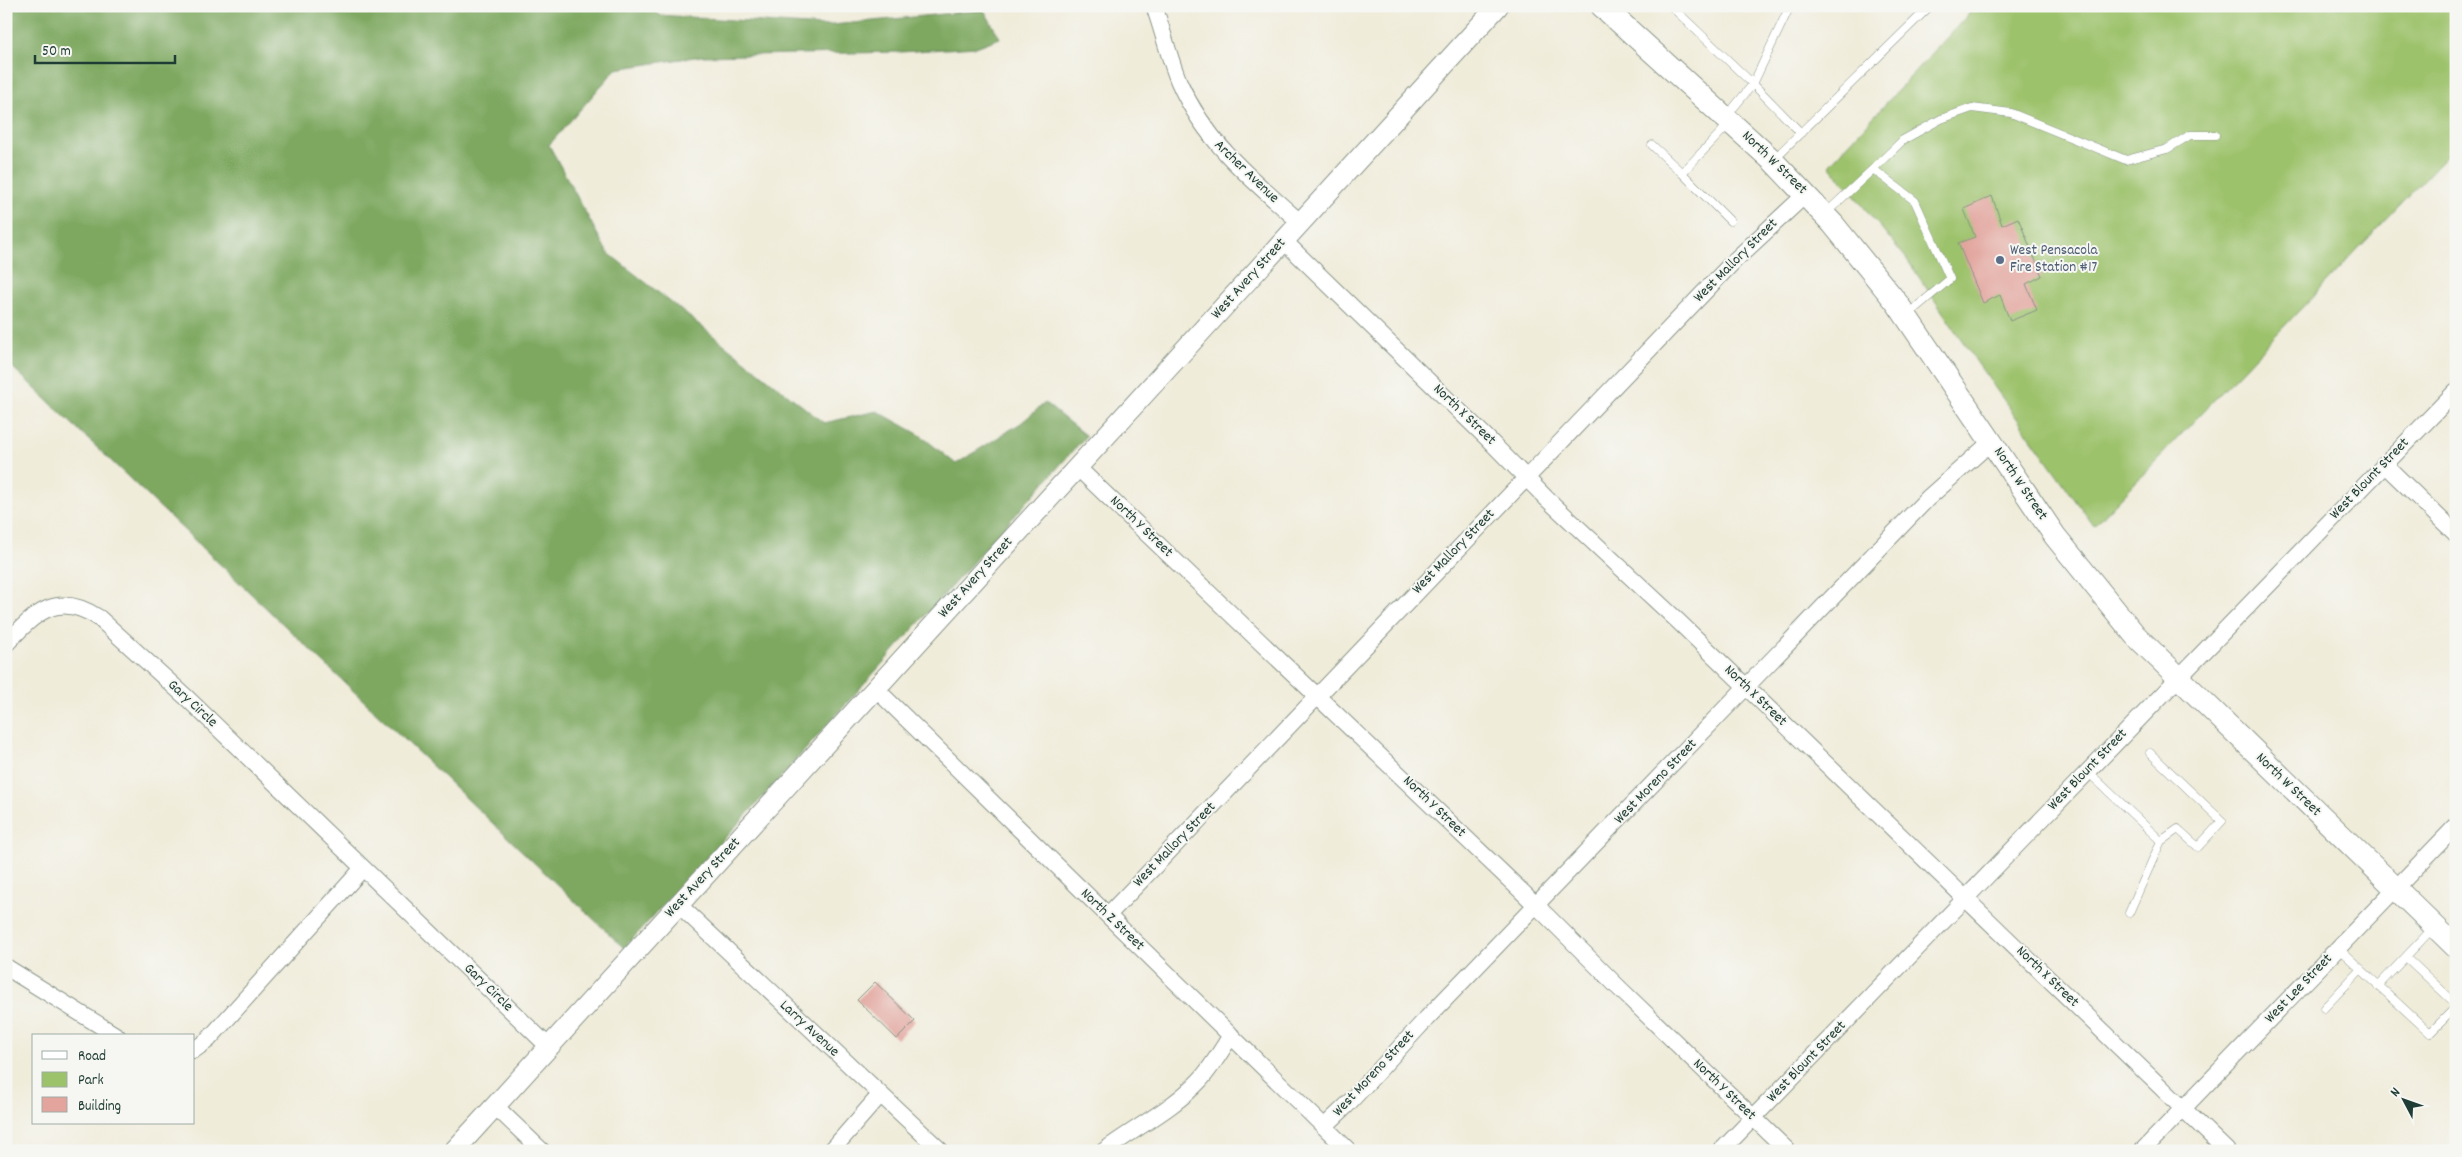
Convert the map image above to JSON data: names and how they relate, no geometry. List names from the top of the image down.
{
  "streets": {
    "main road": ["North W Street"],
    "street": [
      "Archer Avenue",
      "West Mallory Street",
      "West Avery Street",
      "North X Street",
      "West Blount Street",
      "North Y Street",
      "Gary Circle",
      "West Moreno Street",
      "North Z Street",
      "West Lee Street",
      "Larry Avenue"
    ]
  },
  "crossings": [
    ["North W Street", "West Mallory Street"],
    ["North W Street", "West Blount Street"],
    ["North W Street", "West Moreno Street"],
    ["North W Street", "West Lee Street"],
    ["Archer Avenue", "West Avery Street"],
    ["West Mallory Street", "North X Street"],
    ["West Mallory Street", "North Y Street"],
    ["West Mallory Street", "North Z Street"],
    ["West Avery Street", "North X Street"],
    ["West Avery Street", "North Y Street"],
    ["West Avery Street", "Gary Circle"],
    ["West Avery Street", "North Z Street"],
    ["West Avery Street", "Larry Avenue"],
    ["North X Street", "West Blount Street"],
    ["North X Street", "West Moreno Street"],
    ["North X Street", "West Lee Street"],
    ["West Blount Street", "North Y Street"],
    ["North Y Street", "West Moreno Street"],
    ["West Moreno Street", "North Z Street"]
  ],
  "places": ["West Pensacola Fire Station #17"],
  "legend": ["Road", "Park", "Building"],
  "scale_bar": "50 m",
  "north": "top left"
}
